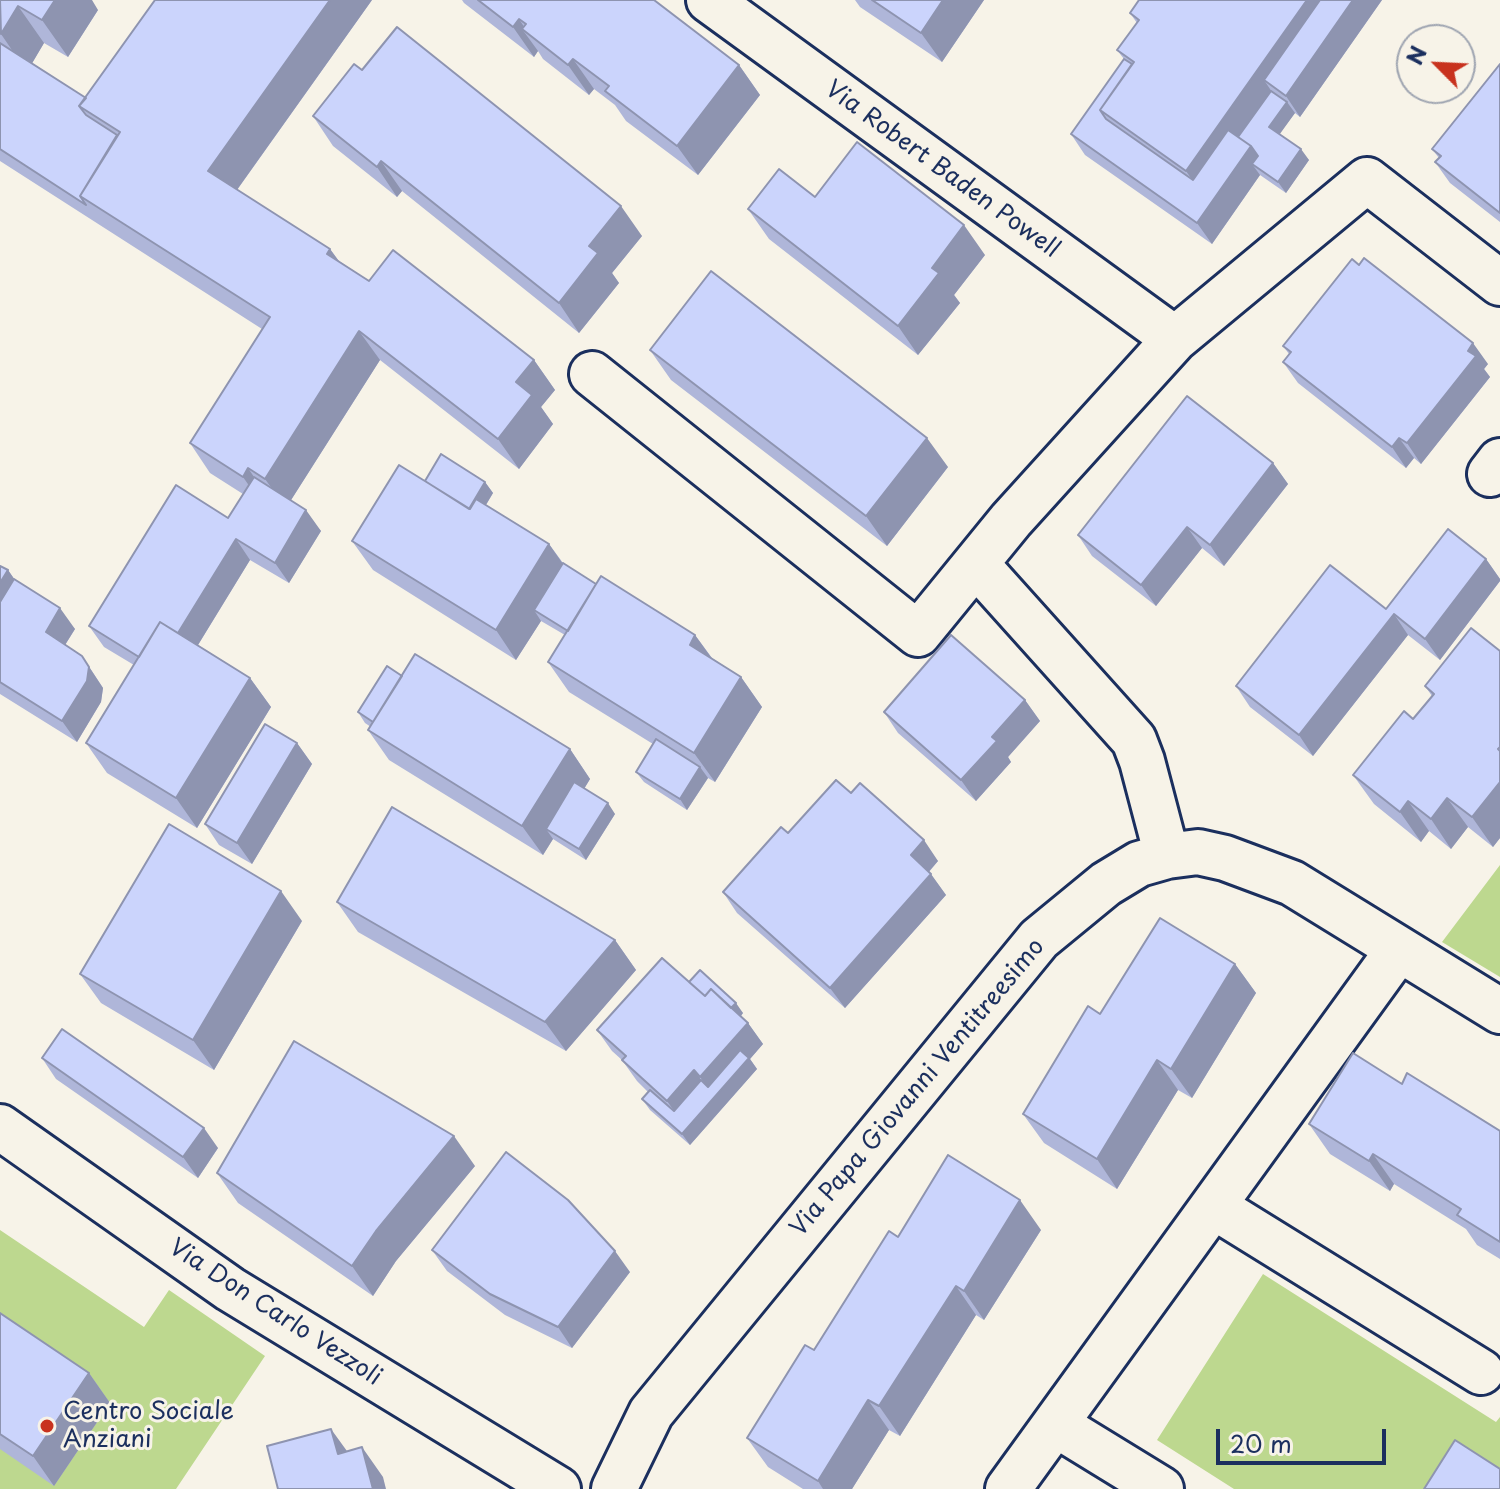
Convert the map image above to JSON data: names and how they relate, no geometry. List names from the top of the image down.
{
  "streets": {
    "street": ["Via Robert Baden Powell", "Via Papa Giovanni Ventitreesimo", "Via Don Carlo Vezzoli"]
  },
  "places": ["Centro Sociale Anziani"],
  "scale_bar": "20 m",
  "north": "top left"
}
